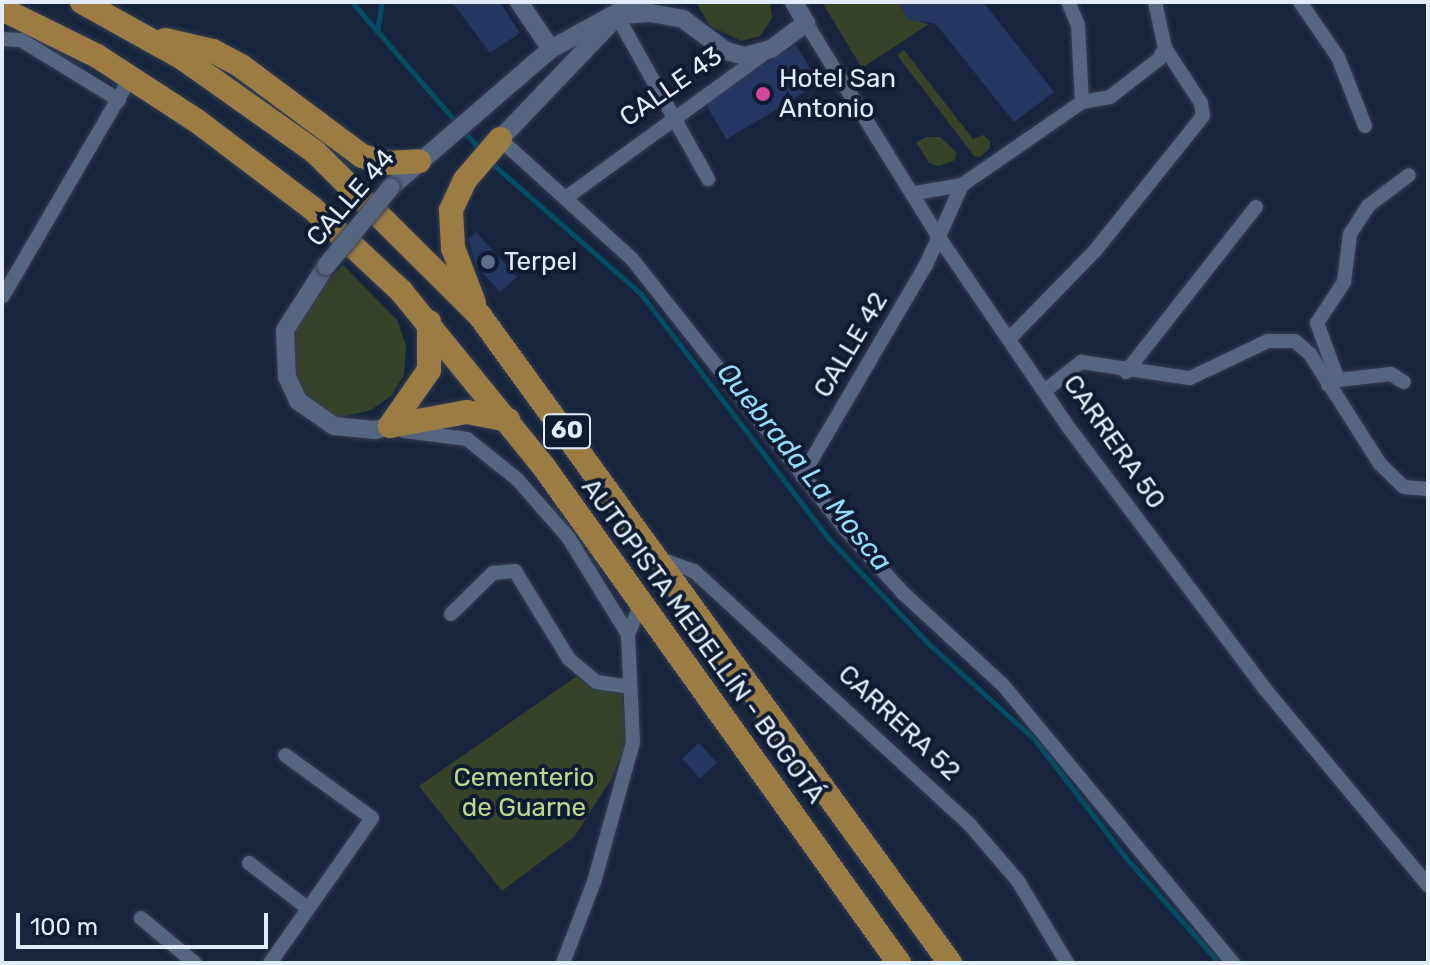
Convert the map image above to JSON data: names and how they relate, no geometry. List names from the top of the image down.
{
  "streets": {
    "highway": ["60", "AUTOPISTA MEDELLÍN - BOGOTÁ"],
    "street": [
      "CALLE 43",
      "CALLE 44",
      "CALLE 42",
      "CARRERA 50",
      "CARRERA 52"
    ]
  },
  "crossings": [
    ["CALLE 43", "CARRERA 50"],
    ["CALLE 42", "CARRERA 50"],
    ["AUTOPISTA MEDELLÍN - BOGOTÁ", "CARRERA 52"]
  ],
  "water": ["Quebrada La Mosca"],
  "parks": ["Cementerio de Guarne"],
  "places": ["Hotel San Antonio", "Terpel"],
  "scale_bar": "100 m"
}
